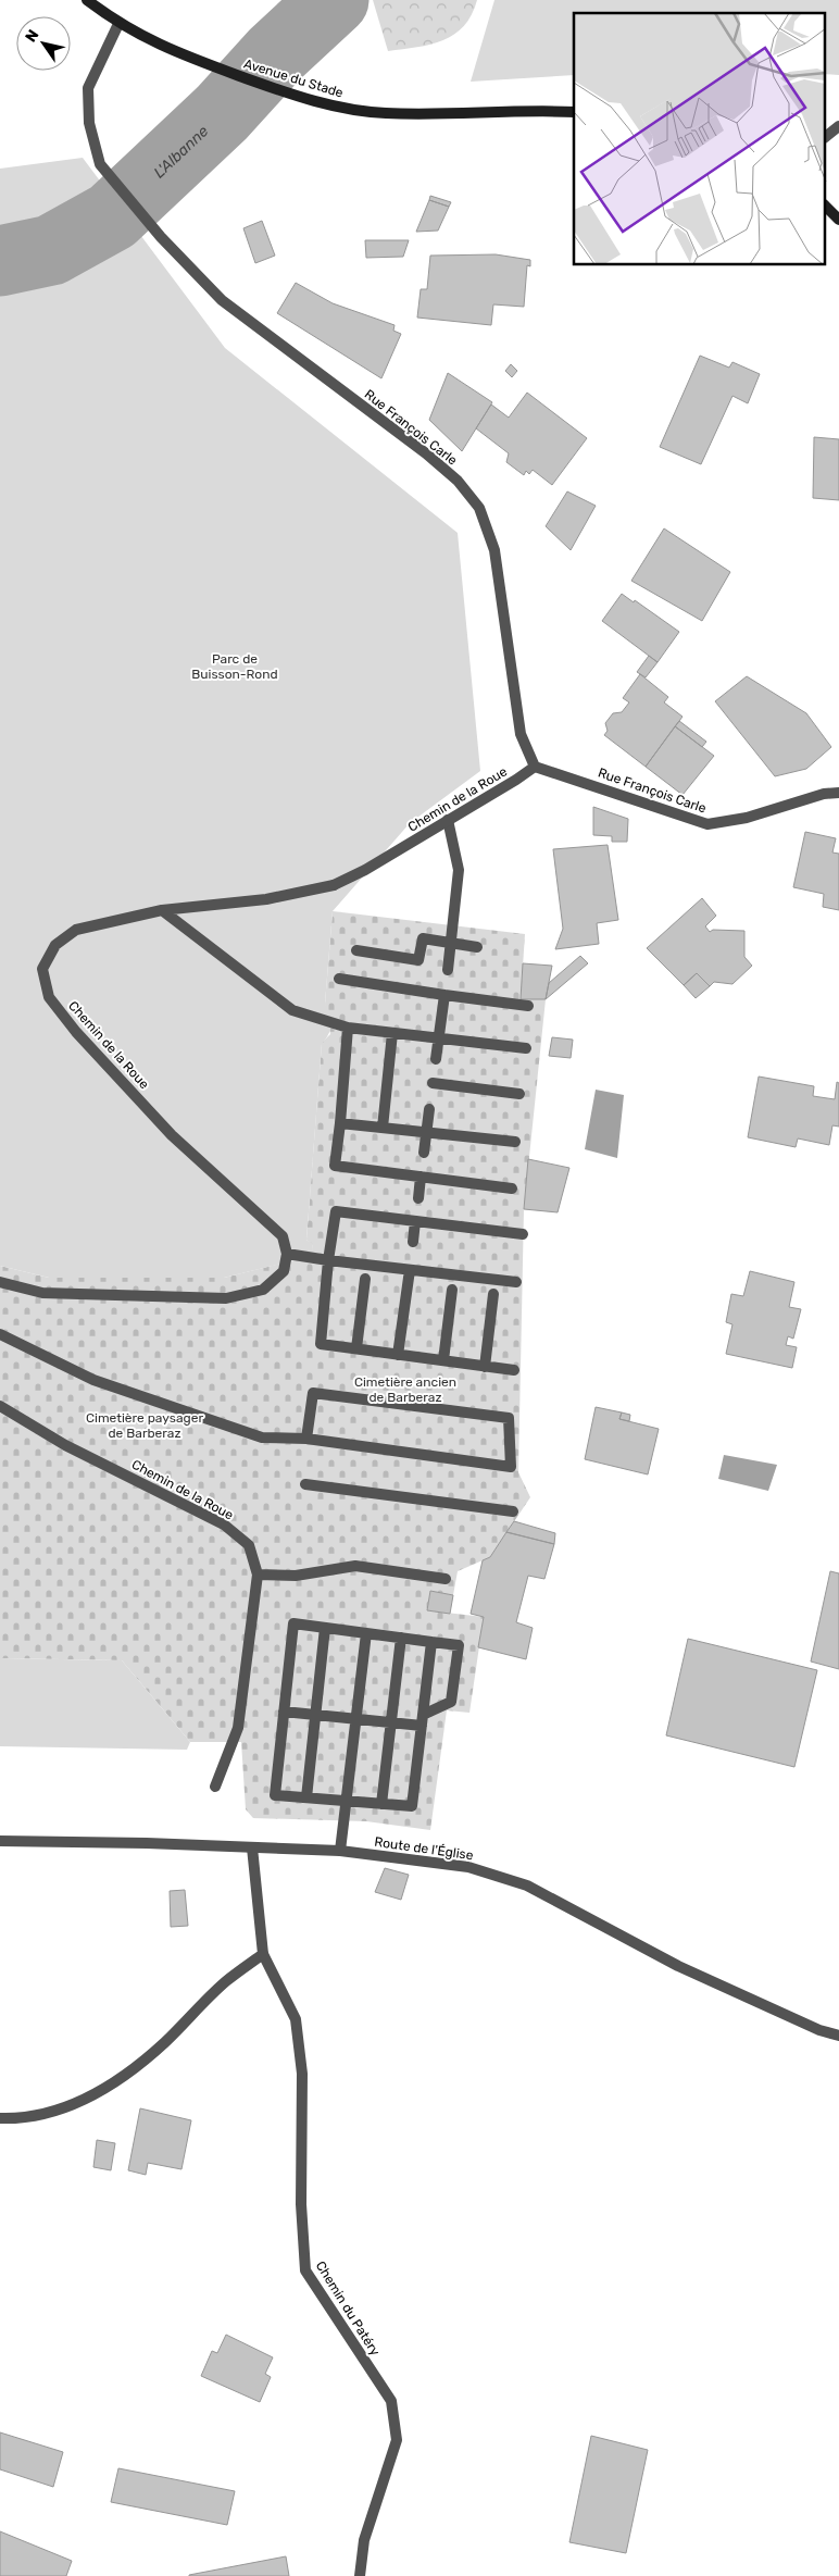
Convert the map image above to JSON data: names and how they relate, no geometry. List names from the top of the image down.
{
  "streets": {
    "main road": ["Avenue du Stade"],
    "street": [
      "Rue François Carle",
      "Chemin de la Roue",
      "Route de l'Église",
      "Chemin du Patéry"
    ]
  },
  "crossings": [
    ["Avenue du Stade", "Rue François Carle"],
    ["Rue François Carle", "Chemin de la Roue"]
  ],
  "water": ["L'Albanne"],
  "parks": ["Parc de Buisson-Rond", "Cimetière ancien de Barberaz", "Cimetière paysager de Barberaz"],
  "north": "top left"
}
